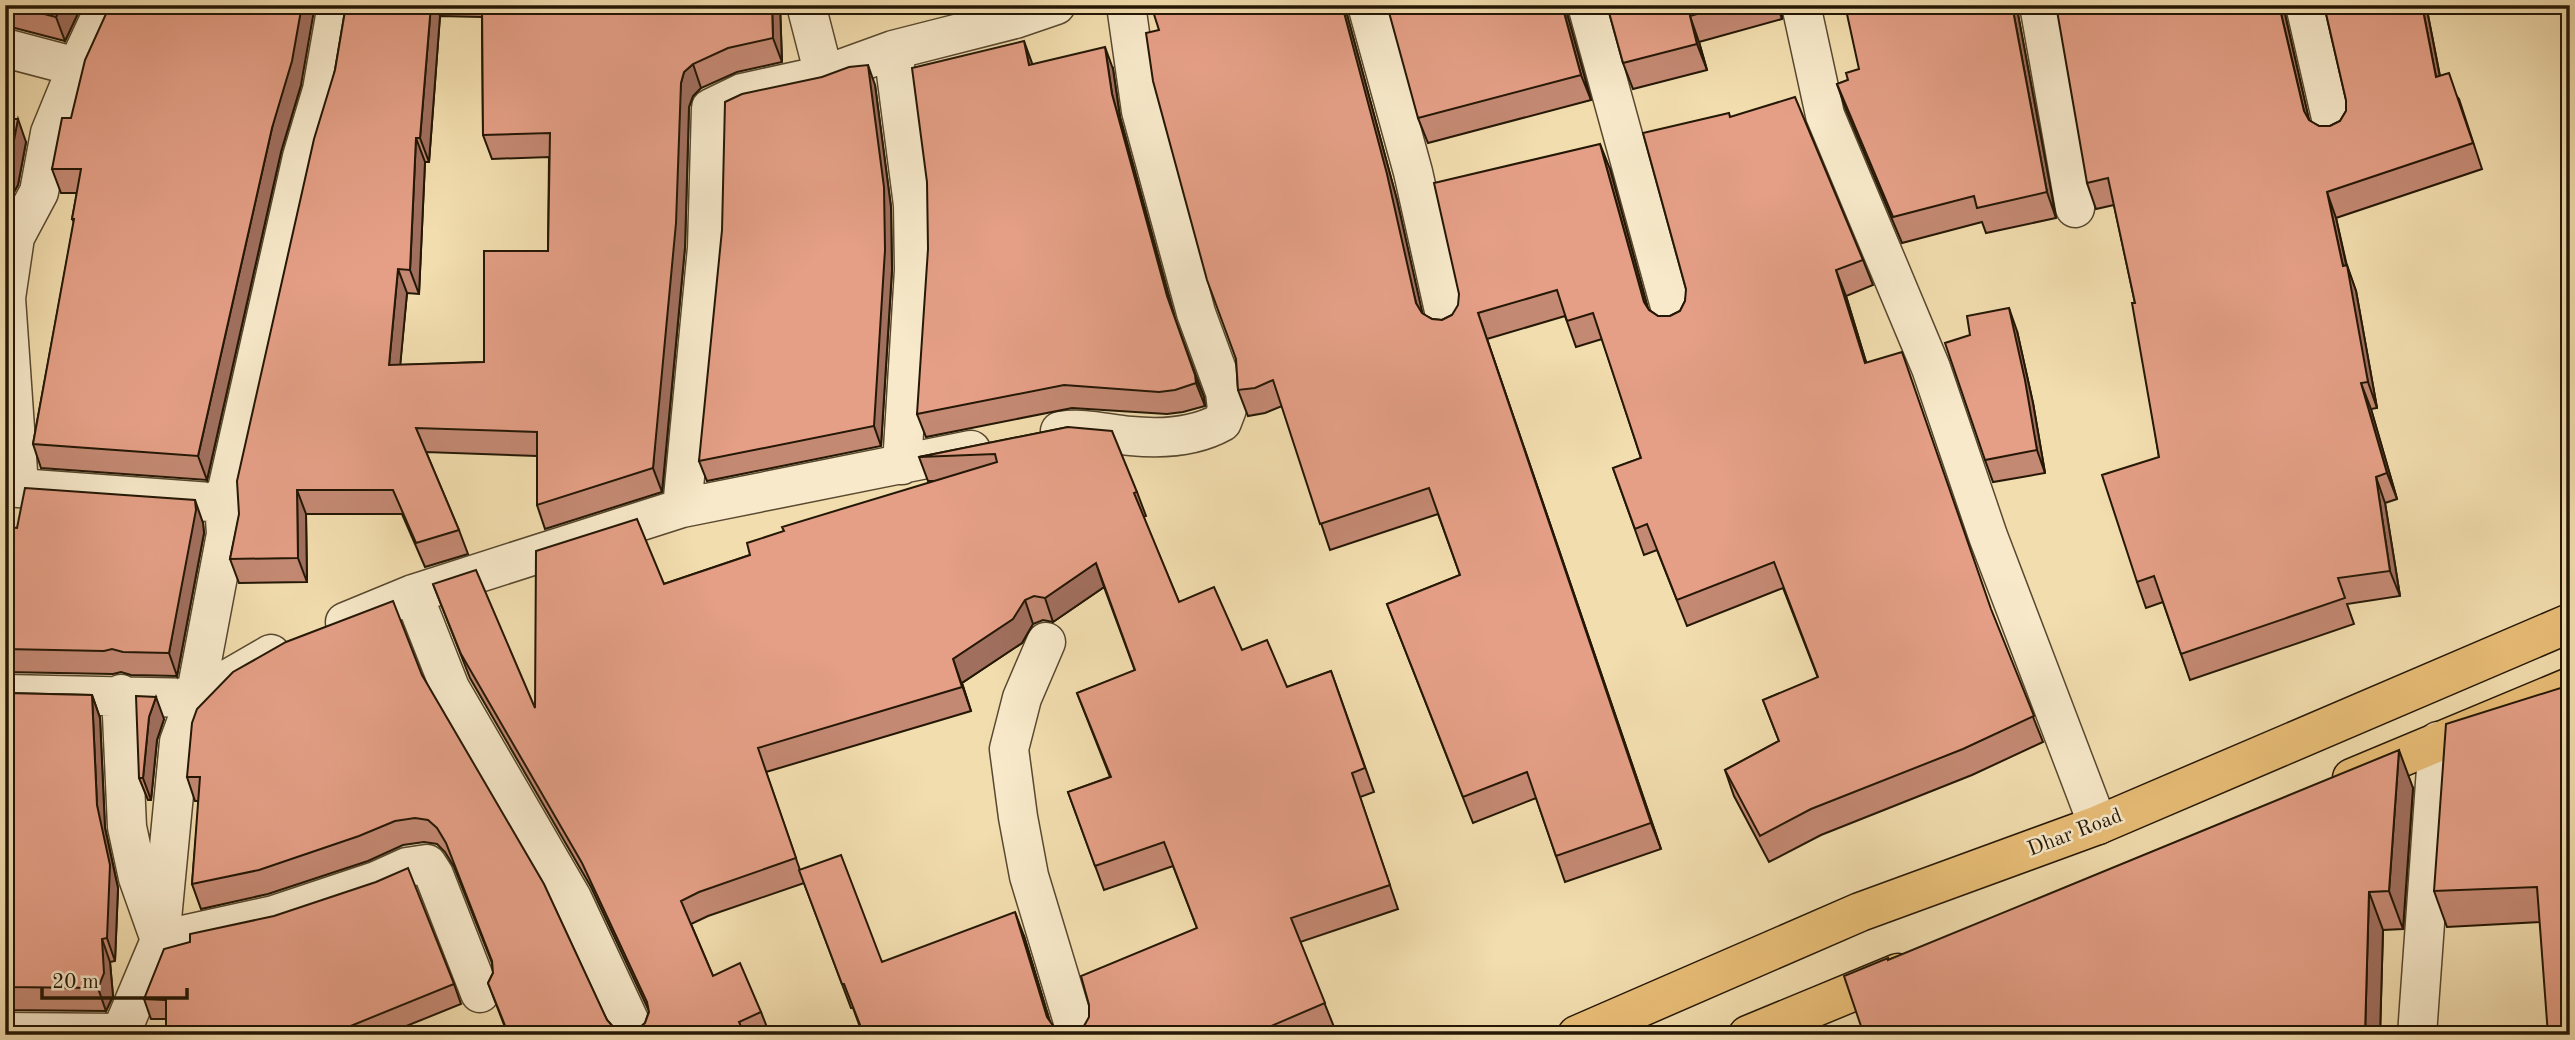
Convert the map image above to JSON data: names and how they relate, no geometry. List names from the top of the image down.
{
  "streets": {
    "main road": ["Dhar Road"]
  },
  "scale_bar": "20 m"
}
